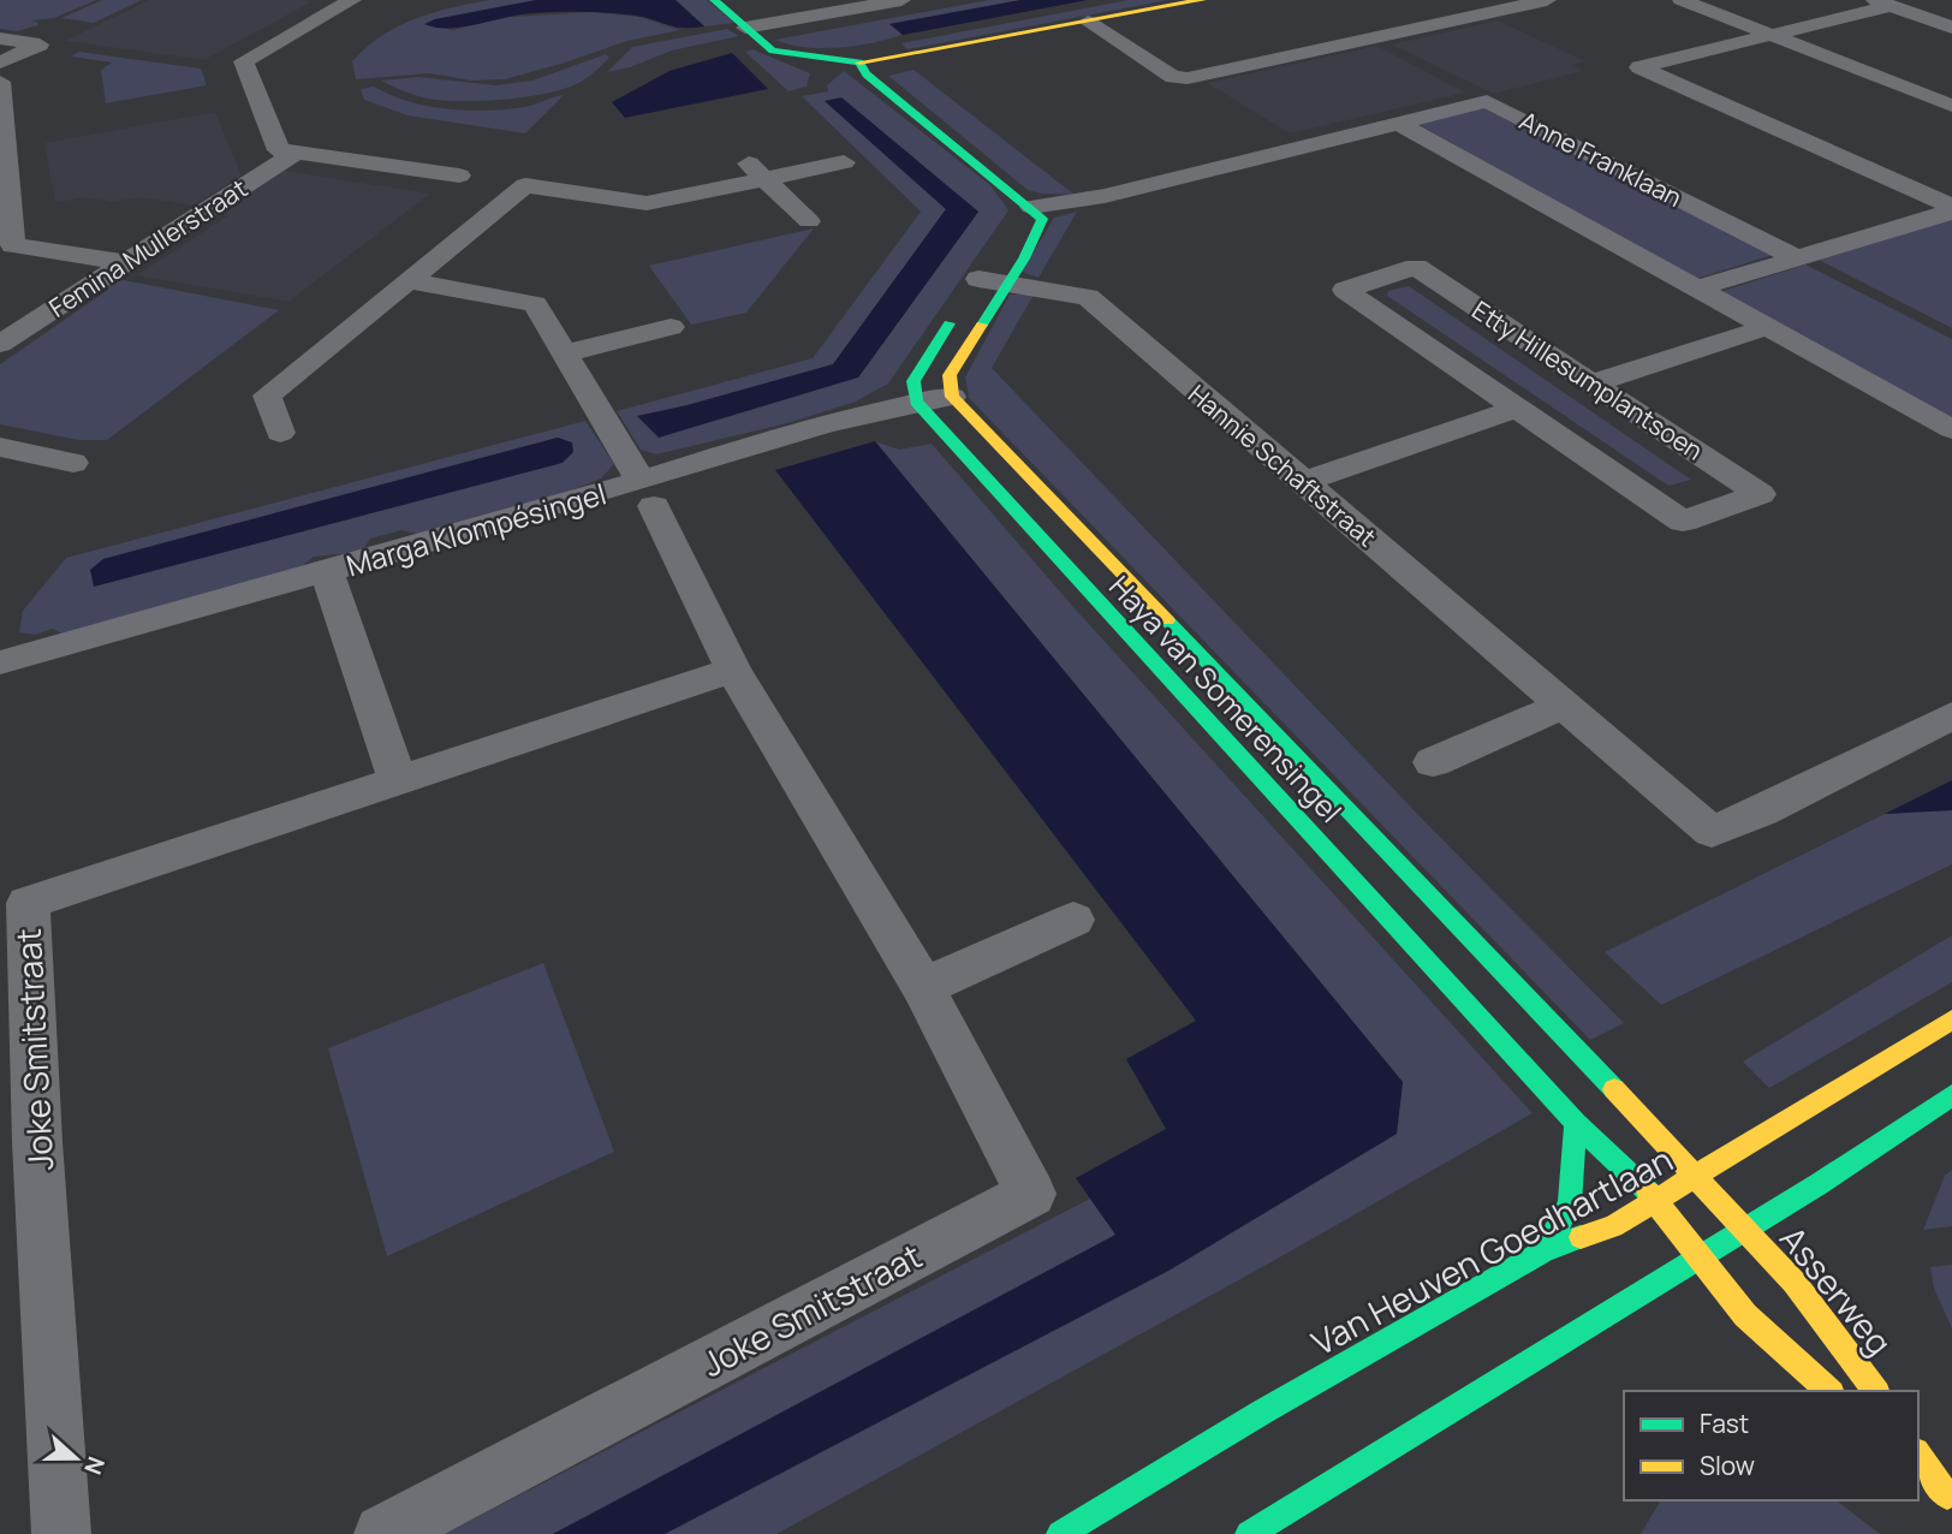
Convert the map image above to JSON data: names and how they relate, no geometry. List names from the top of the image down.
{
  "streets": {
    "street": [
      "Anne Franklaan",
      "Femina Mullerstraat",
      "Etty Hillesumplantsoen",
      "Hannie Schaftstraat",
      "Marga Klompésingel",
      "Haya van Somerensingel",
      "Joke Smitstraat",
      "Van Heuven Goedhartlaan",
      "Asserweg"
    ]
  },
  "crossings": [
    ["Marga Klompésingel", "Haya van Somerensingel"],
    ["Marga Klompésingel", "Joke Smitstraat"],
    ["Haya van Somerensingel", "Van Heuven Goedhartlaan"],
    ["Haya van Somerensingel", "Asserweg"]
  ],
  "legend": ["Fast", "Slow"],
  "north": "right"
}
